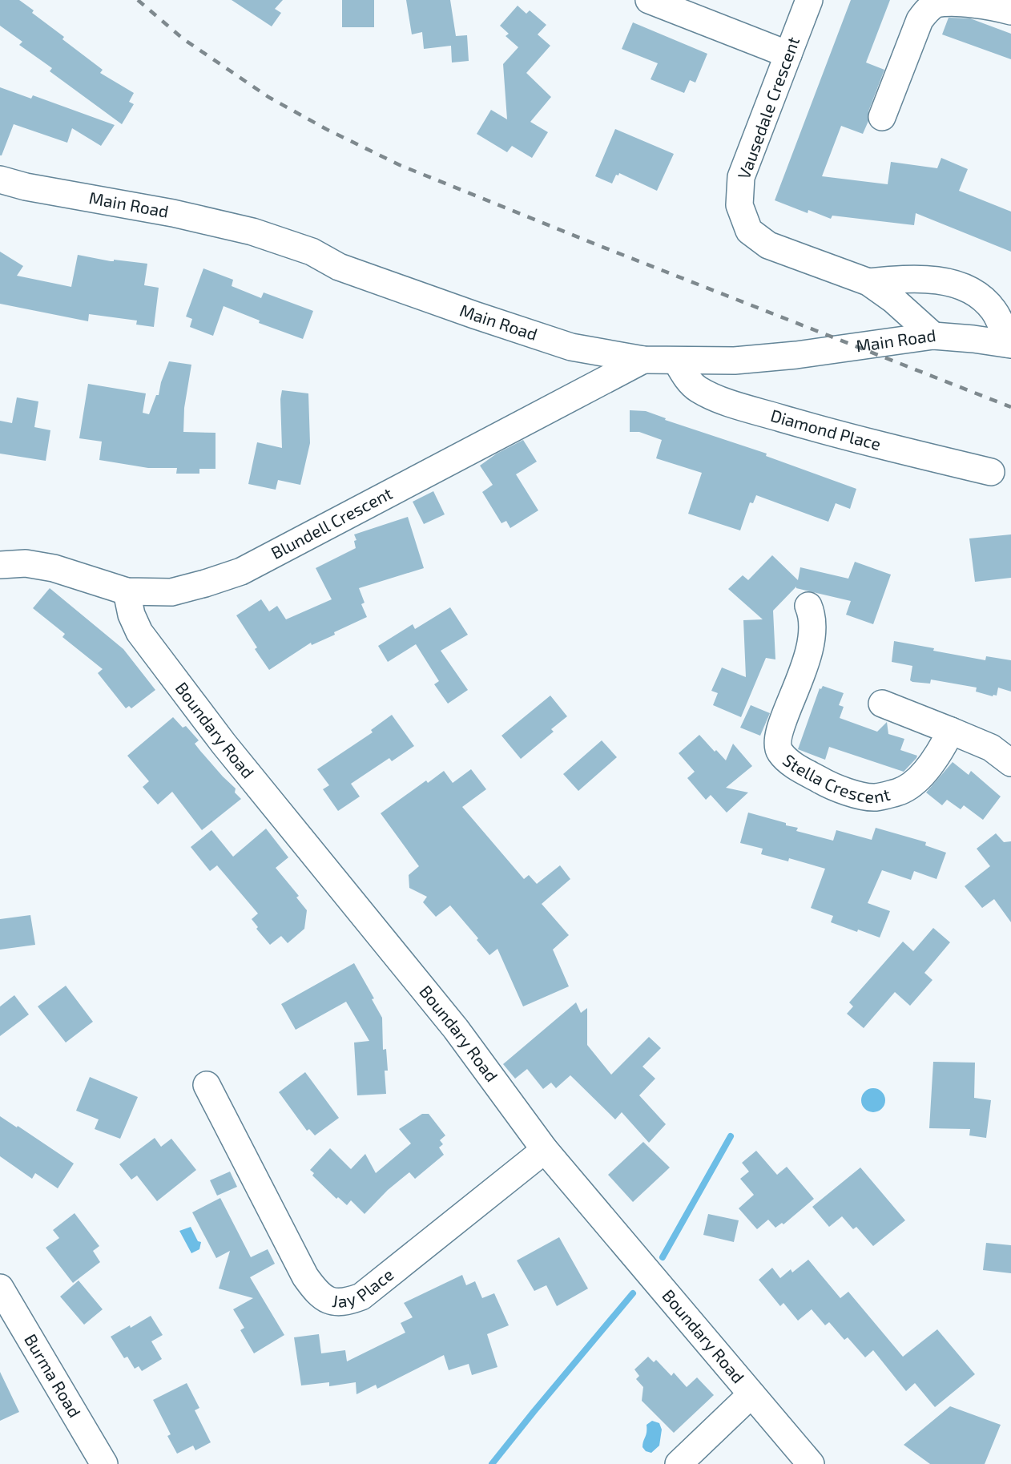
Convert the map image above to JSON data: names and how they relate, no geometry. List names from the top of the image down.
{
  "streets": {
    "street": [
      "Vausedale Crescent",
      "Main Road",
      "Diamond Place",
      "Blundell Crescent",
      "Boundary Road",
      "Stella Crescent",
      "Jay Place",
      "Burma Road"
    ]
  },
  "crossings": [
    ["Vausedale Crescent", "Main Road"],
    ["Main Road", "Diamond Place"],
    ["Main Road", "Blundell Crescent"],
    ["Blundell Crescent", "Boundary Road"],
    ["Boundary Road", "Jay Place"]
  ]
}
